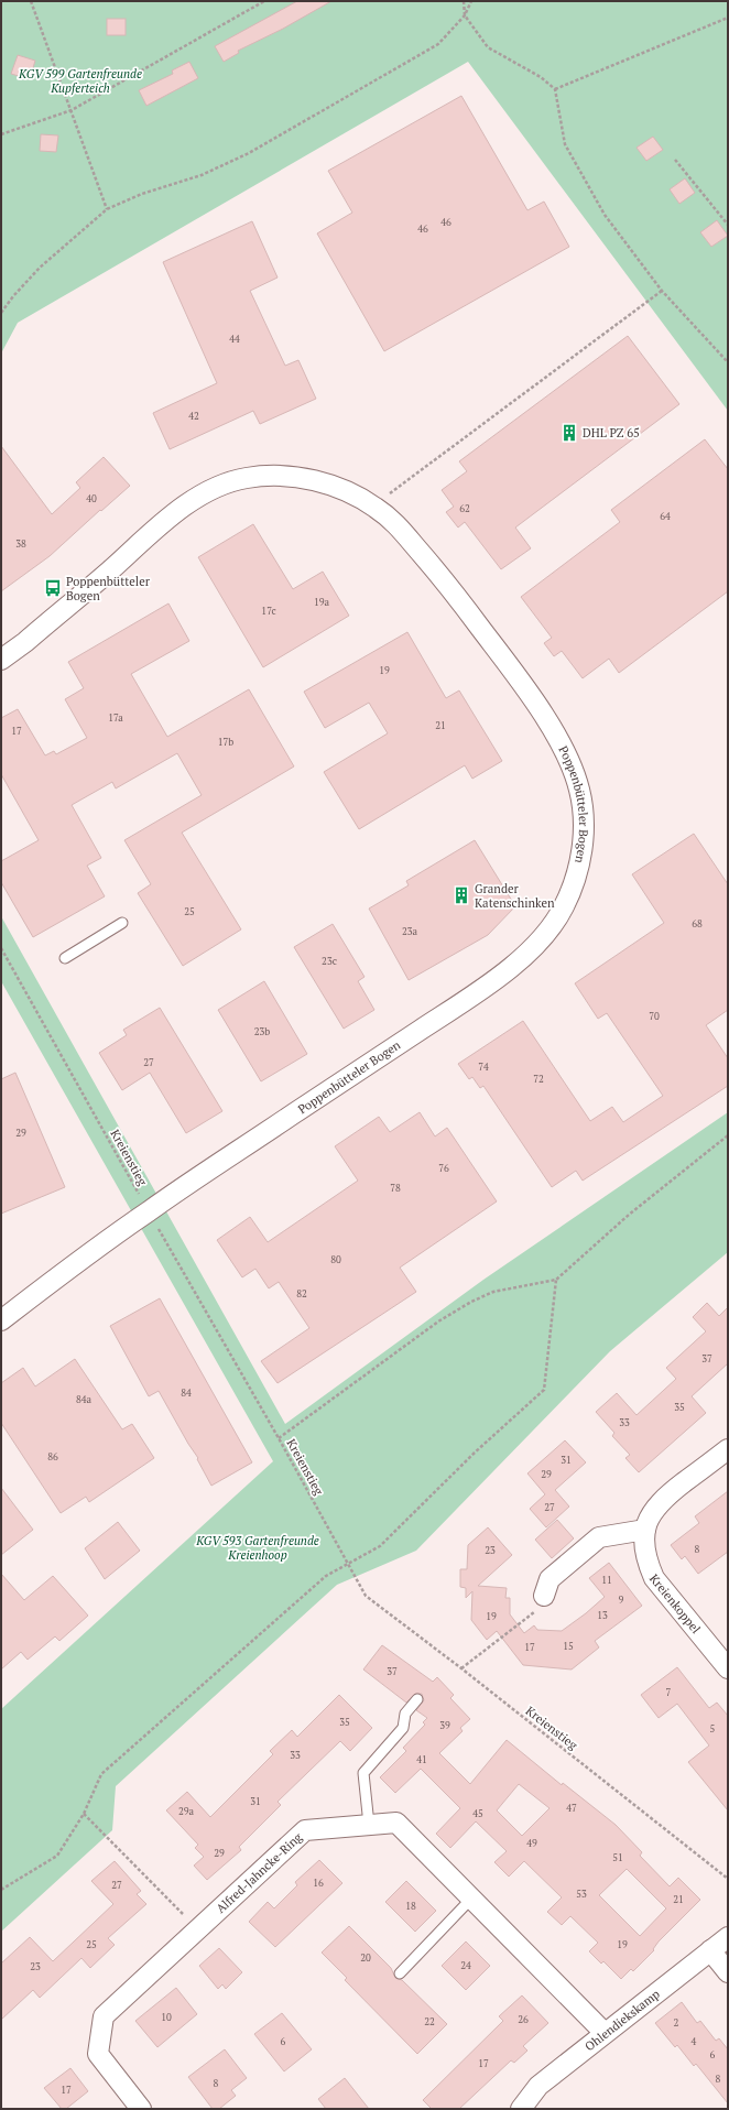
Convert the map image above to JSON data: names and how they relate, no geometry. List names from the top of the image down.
{
  "streets": {
    "street": [
      "Poppenbütteler Bogen",
      "Kreienkoppel",
      "Alfred-Jahncke-Ring",
      "Ohlendiekskamp"
    ],
    "path": ["Kreienstieg"]
  },
  "crossings": [
    ["Poppenbütteler Bogen", "Kreienstieg"],
    ["Alfred-Jahncke-Ring", "Ohlendiekskamp"]
  ],
  "parks": ["KGV 599 Gartenfreunde Kupferteich", "KGV 593 Gartenfreunde Kreienhoop"],
  "places": {
    "building": ["DHL PZ 65", "Grander Katenschinken"],
    "bus stop": ["Poppenbütteler Bogen"]
  },
  "house_numbers": [
    "46",
    "46",
    "44",
    "42",
    "40",
    "62",
    "64",
    "38",
    "19a",
    "17c",
    "19",
    "17a",
    "21",
    "17",
    "17b",
    "25",
    "68",
    "23a",
    "23c",
    "70",
    "23b",
    "27",
    "74",
    "72",
    "29",
    "76",
    "78",
    "80",
    "82",
    "37",
    "84",
    "84a",
    "35",
    "33",
    "86",
    "31",
    "29",
    "27",
    "8",
    "23",
    "11",
    "9",
    "13",
    "19",
    "15",
    "17",
    "37",
    "7",
    "35",
    "39",
    "5",
    "33",
    "41",
    "31",
    "47",
    "29a",
    "45",
    "49",
    "29",
    "51",
    "16",
    "27",
    "53",
    "21",
    "18",
    "25",
    "19",
    "20",
    "24",
    "23",
    "10",
    "26",
    "22",
    "2",
    "6",
    "4",
    "6",
    "17",
    "8",
    "8",
    "17"
  ]
}
